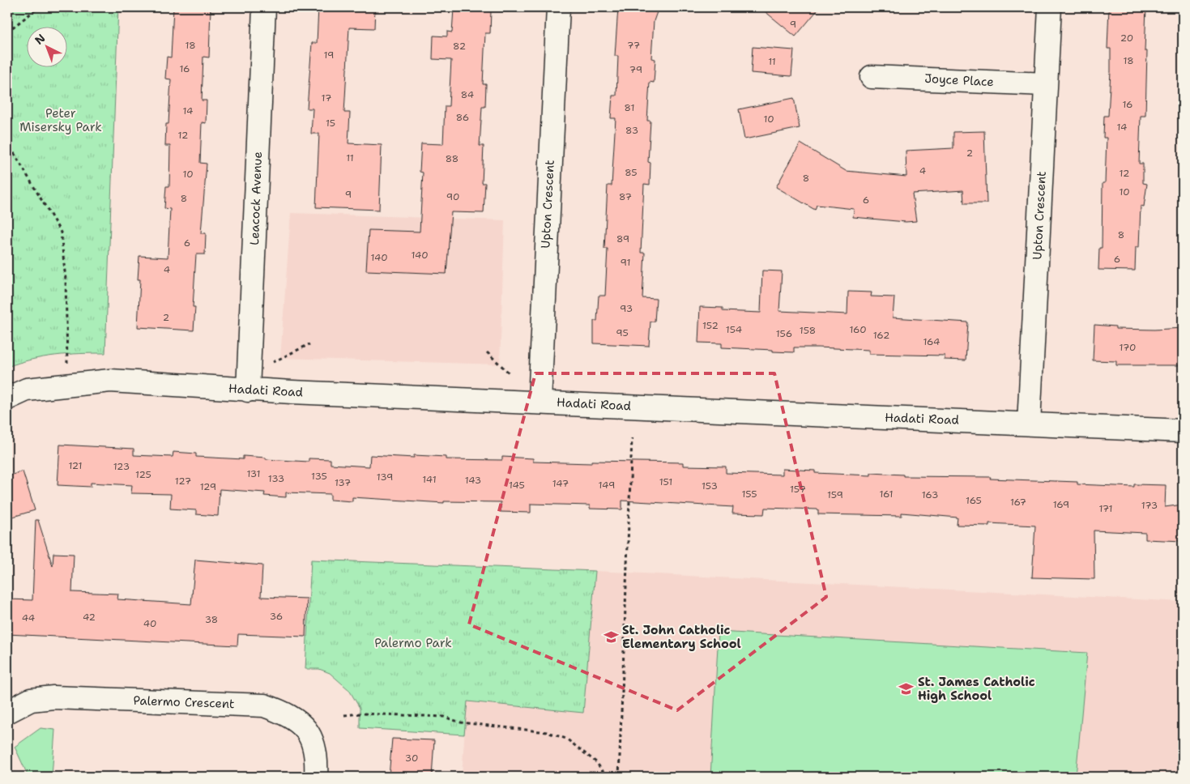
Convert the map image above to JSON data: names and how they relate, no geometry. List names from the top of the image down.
{
  "streets": {
    "street": [
      "Joyce Place",
      "Leacock Avenue",
      "Upton Crescent",
      "Hadati Road",
      "Palermo Crescent"
    ]
  },
  "crossings": [
    ["Joyce Place", "Upton Crescent"],
    ["Leacock Avenue", "Hadati Road"],
    ["Upton Crescent", "Hadati Road"]
  ],
  "parks": ["Peter Misersky Park", "Palermo Park"],
  "places": {
    "school or university": ["St. John Catholic Elementary School", "St. James Catholic High School"]
  },
  "house_numbers": [
    "9",
    "20",
    "18",
    "77",
    "82",
    "19",
    "18",
    "11",
    "16",
    "79",
    "84",
    "17",
    "16",
    "81",
    "14",
    "86",
    "10",
    "15",
    "14",
    "83",
    "12",
    "2",
    "11",
    "88",
    "4",
    "85",
    "12",
    "10",
    "8",
    "10",
    "9",
    "90",
    "87",
    "8",
    "6",
    "8",
    "89",
    "6",
    "140",
    "140",
    "6",
    "91",
    "4",
    "93",
    "2",
    "152",
    "154",
    "160",
    "158",
    "95",
    "156",
    "162",
    "164",
    "170",
    "121",
    "123",
    "131",
    "125",
    "135",
    "139",
    "133",
    "141",
    "143",
    "127",
    "151",
    "137",
    "147",
    "145",
    "149",
    "153",
    "129",
    "157",
    "155",
    "161",
    "159",
    "163",
    "165",
    "167",
    "169",
    "173",
    "171",
    "36",
    "42",
    "44",
    "38",
    "40",
    "30"
  ],
  "north": "top left"
}
